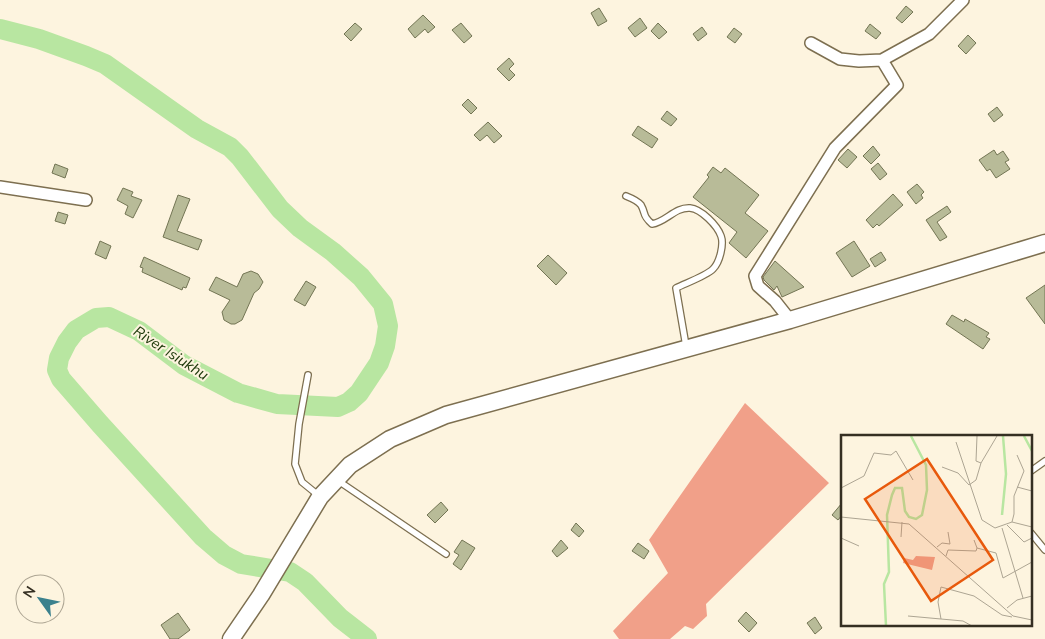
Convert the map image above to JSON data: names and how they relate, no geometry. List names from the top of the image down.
{
  "water": ["River Isiukhu"],
  "north": "top left"
}
